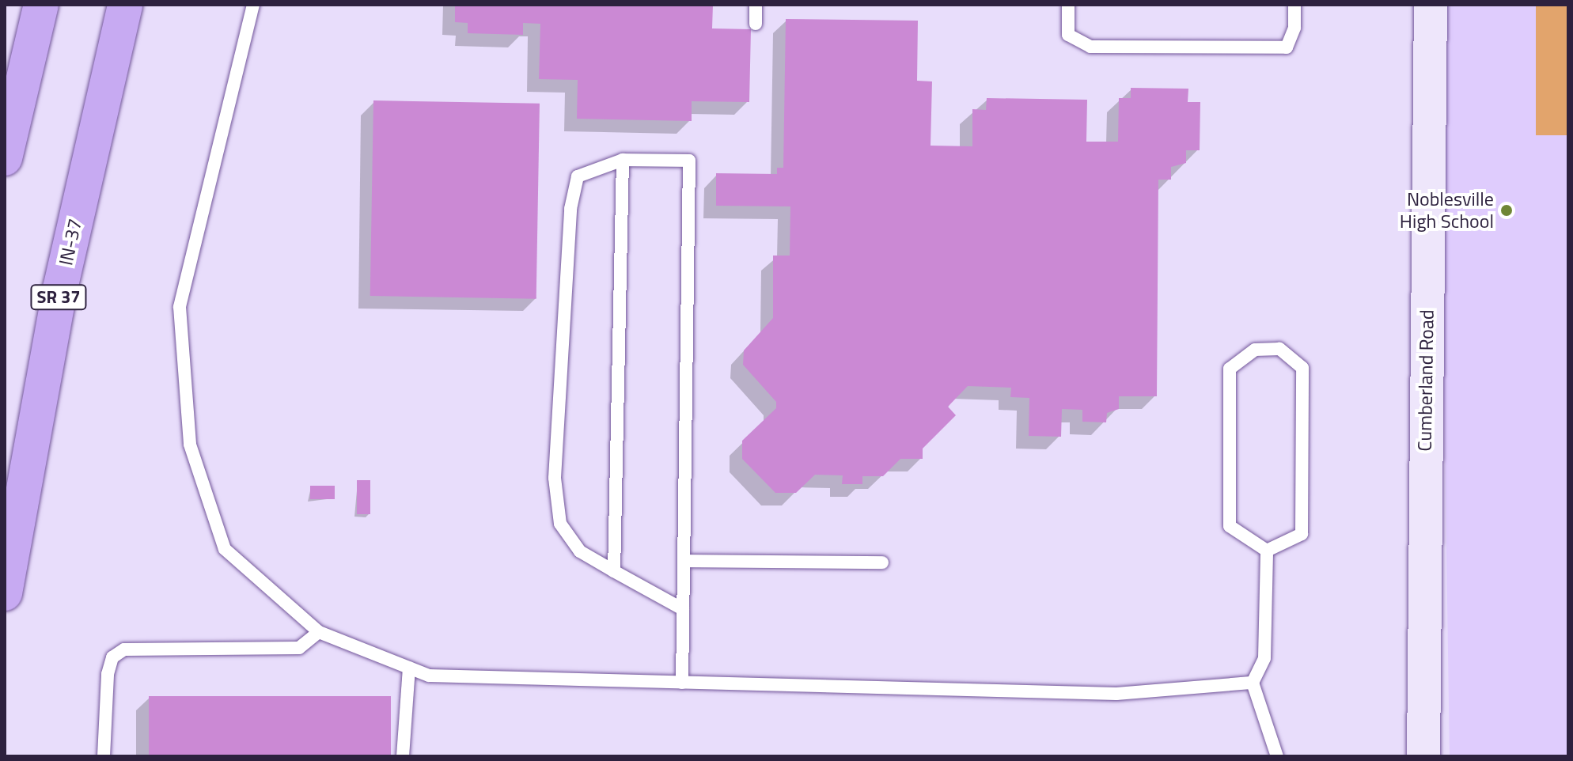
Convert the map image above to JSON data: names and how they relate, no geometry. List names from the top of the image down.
{
  "streets": {
    "highway": ["IN-37", "SR 37"],
    "street": ["Cumberland Road"]
  },
  "places": ["Noblesville High School"]
}
